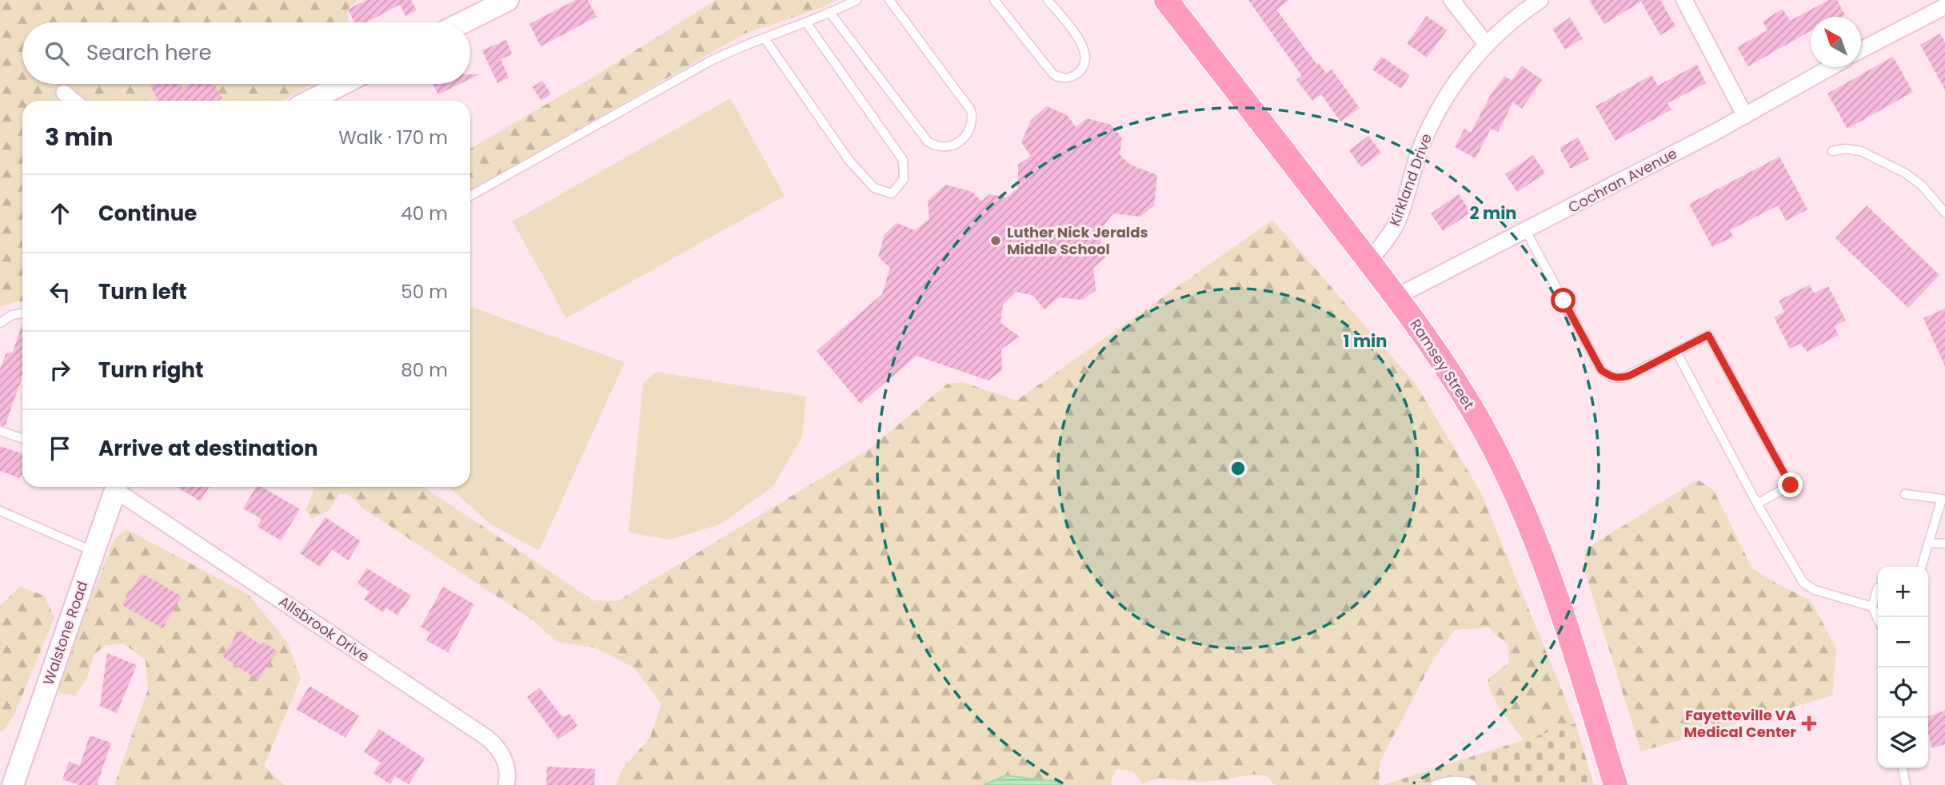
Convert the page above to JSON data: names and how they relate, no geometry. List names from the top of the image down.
{
  "streets": {
    "main road": ["Ramsey Street"],
    "street": [
      "Kirkland Drive",
      "Cochran Avenue",
      "Allsbrook Drive",
      "Walstone Road"
    ]
  },
  "crossings": [
    ["Kirkland Drive", "Ramsey Street"],
    ["Cochran Avenue", "Ramsey Street"]
  ],
  "places": {
    "other": ["Luther Nick Jeralds Middle School"],
    "health": ["Fayetteville VA Medical Center"]
  },
  "north": "top left",
  "page": {
    "search": "Search here",
    "heading": ["3 min", "Walk · 170 m"],
    "list": [
      ["Continue", "40 m"],
      ["Turn left", "50 m"],
      ["Turn right", "80 m"],
      "Arrive at destination"
    ],
    "map_buttons": ["+", "−"]
  },
  "rings": ["2 min", "1 min"]
}
